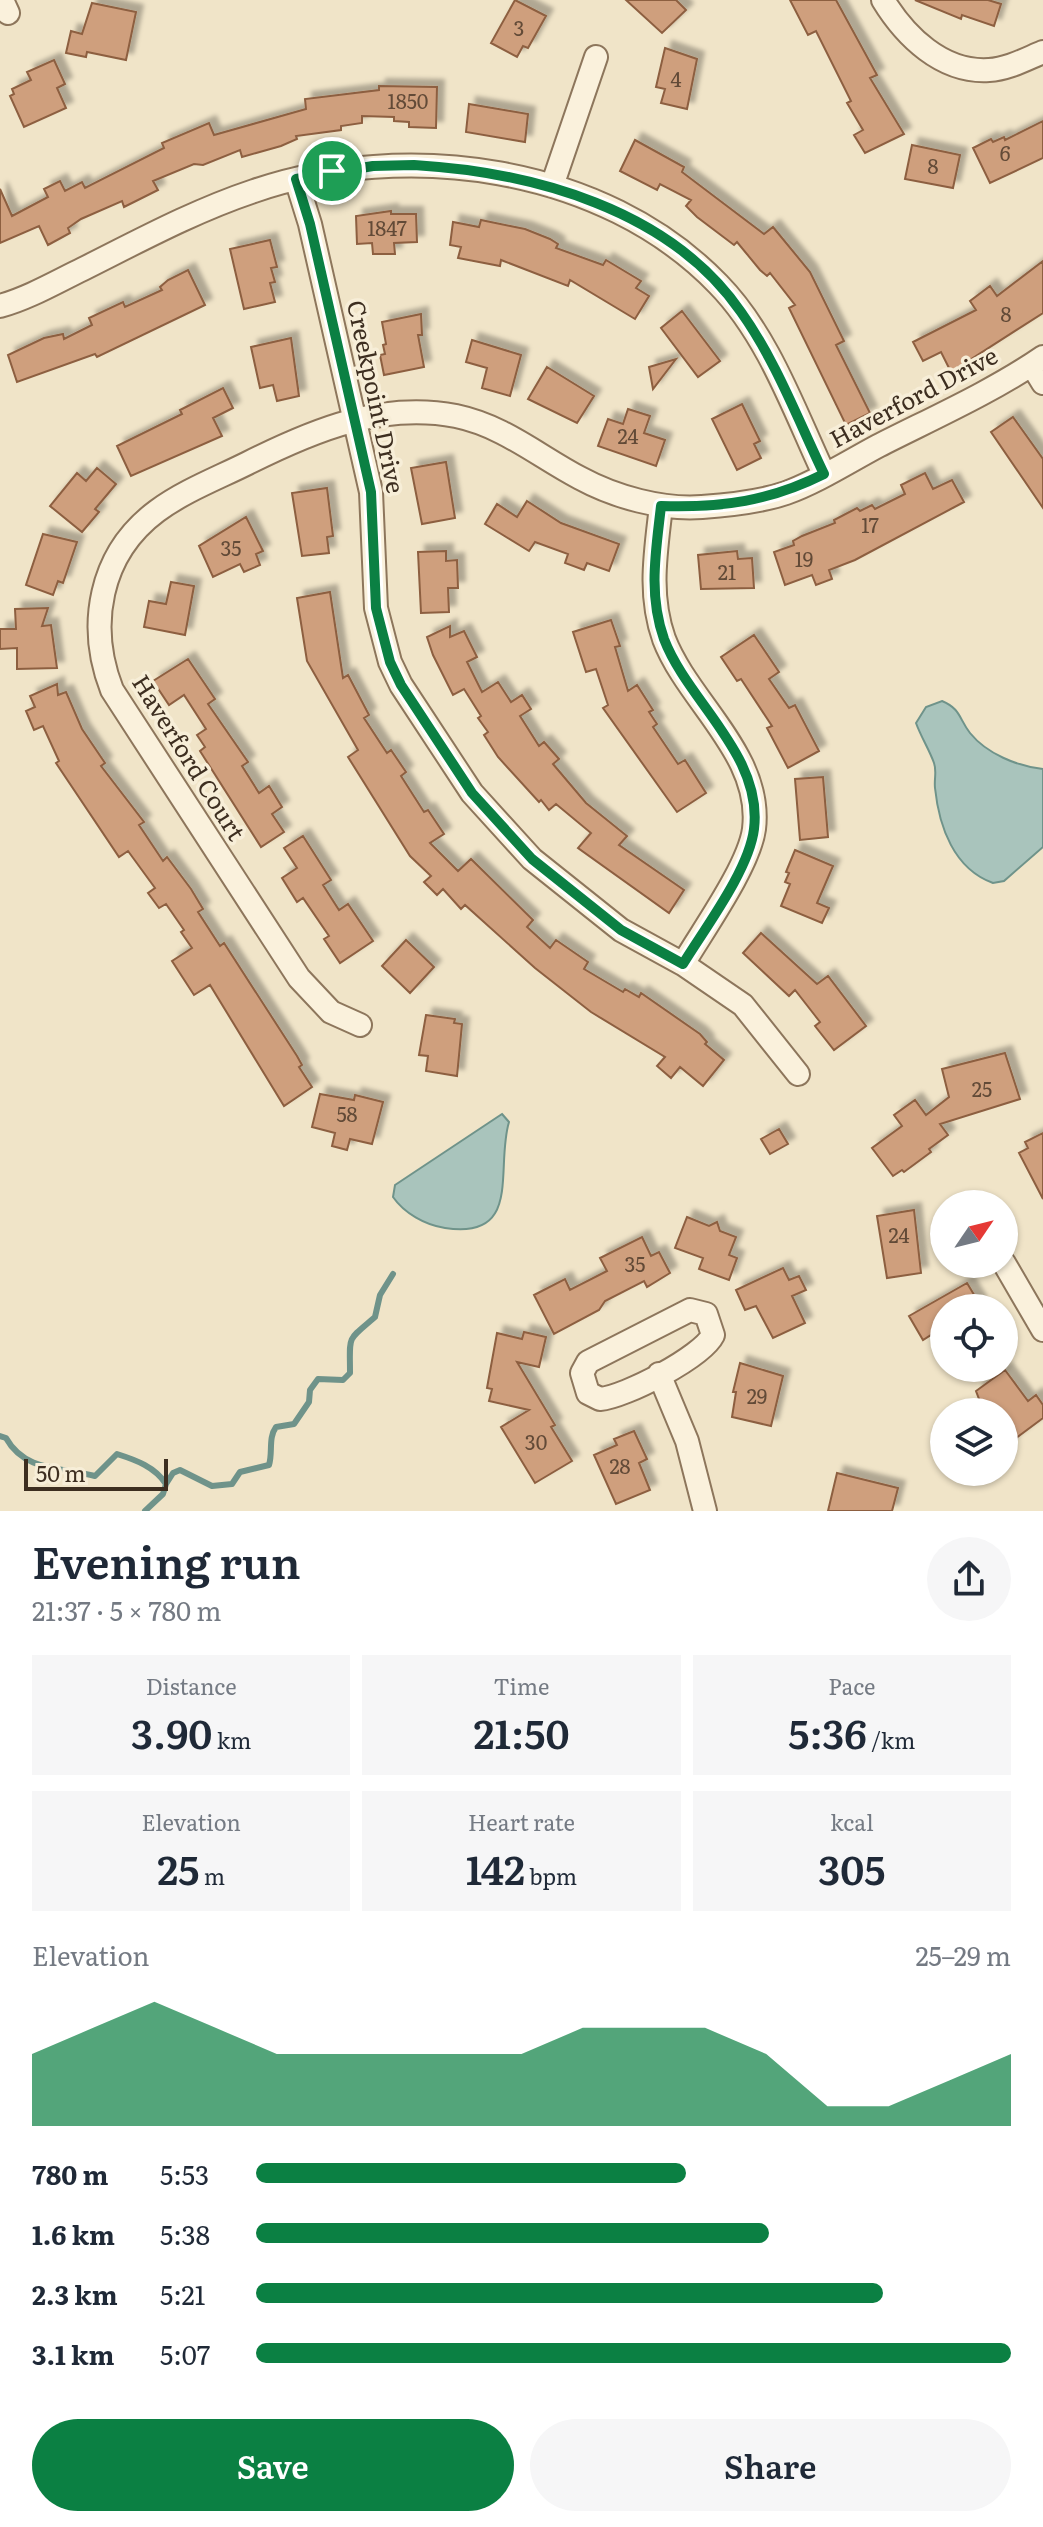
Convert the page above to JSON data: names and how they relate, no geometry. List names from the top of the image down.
{
  "streets": {
    "street": ["Creekpoint Drive", "Haverford Drive", "Haverford Court"]
  },
  "crossings": [
    ["Creekpoint Drive", "Haverford Drive"],
    ["Creekpoint Drive", "Haverford Court"],
    ["Haverford Drive", "Haverford Court"]
  ],
  "house_numbers": [
    "3",
    "4",
    "1850",
    "6",
    "8",
    "1847",
    "8",
    "24",
    "17",
    "35",
    "19",
    "21",
    "25",
    "58",
    "24",
    "35",
    "29",
    "30",
    "28"
  ],
  "scale_bar": "50 m",
  "north": "top right",
  "page": {
    "scale": "50 m",
    "heading": ["Evening run", "21:37 · 5 × 780 m"],
    "stats": [
      ["Distance", "3.90 km"],
      ["Time", "21:50"],
      ["Pace", "5:36 /km"],
      ["Elevation", "25 m"],
      ["Heart rate", "142 bpm"],
      ["kcal", "305"]
    ],
    "chart": ["Elevation", "25–29 m"],
    "list": [
      {
        "name": "780 m",
        "note": "5:53"
      },
      {
        "name": "1.6 km",
        "note": "5:38"
      },
      {
        "name": "2.3 km",
        "note": "5:21"
      },
      {
        "name": "3.1 km",
        "note": "5:07"
      }
    ],
    "buttons": ["Save", "Share"]
  }
}
